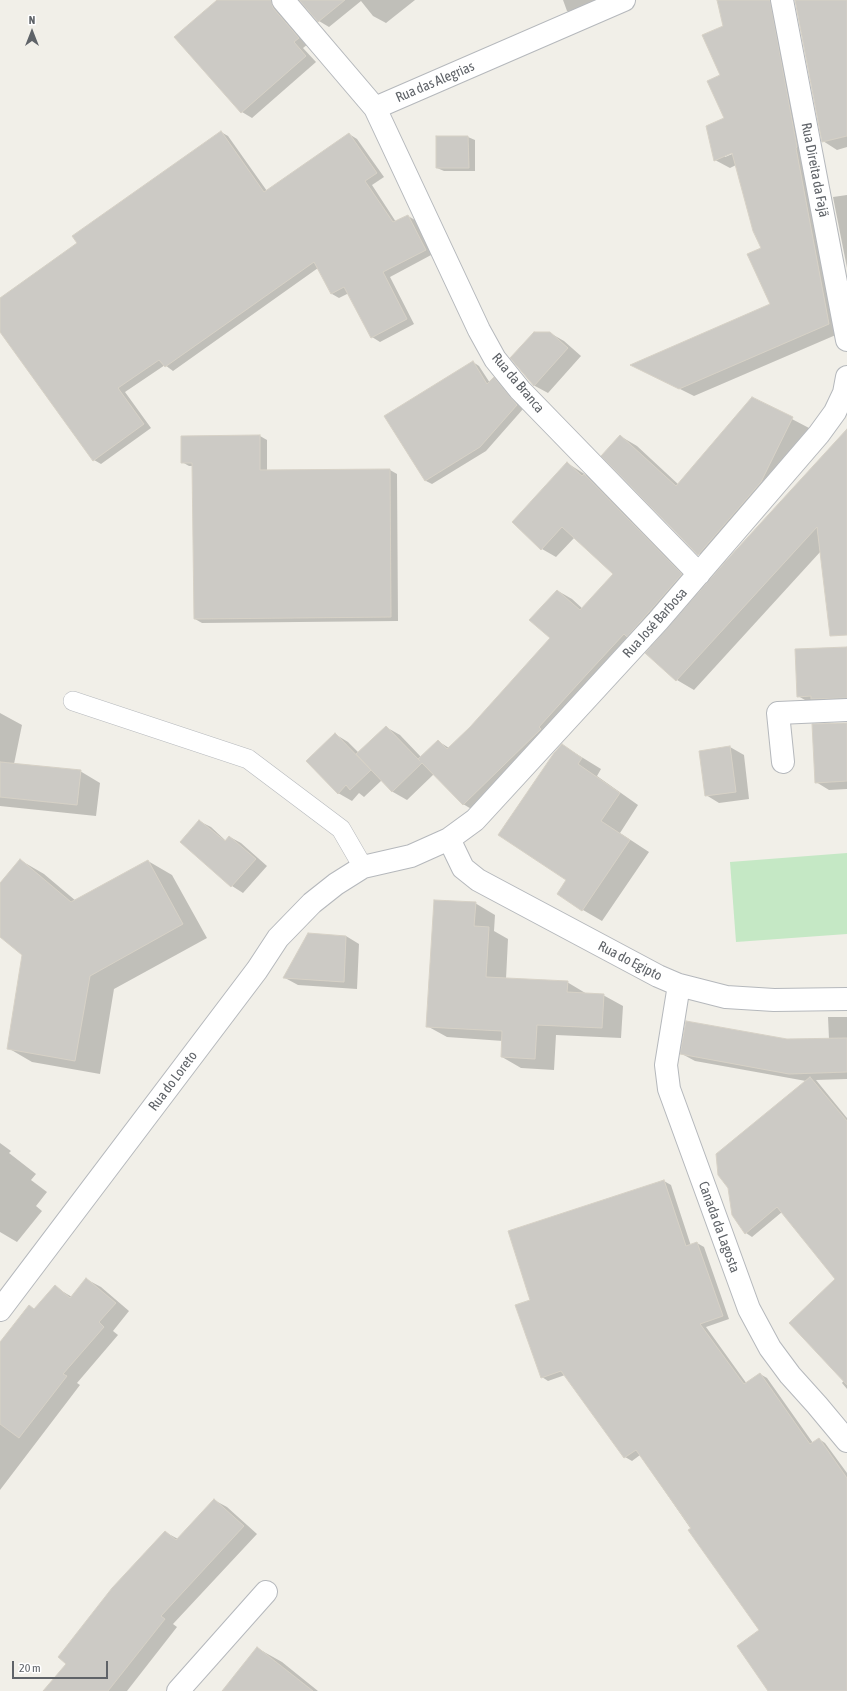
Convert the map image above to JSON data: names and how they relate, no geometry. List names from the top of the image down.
{
  "streets": {
    "street": [
      "Rua das Alegrias",
      "Rua Direita da Fajã",
      "Rua da Branca",
      "Rua José Barbosa",
      "Rua do Egipto",
      "Rua do Loreto",
      "Canada da Lagosta"
    ]
  },
  "crossings": [
    ["Rua das Alegrias", "Rua da Branca"],
    ["Rua da Branca", "Rua José Barbosa"],
    ["Rua José Barbosa", "Rua do Egipto"],
    ["Rua José Barbosa", "Rua do Loreto"],
    ["Rua do Egipto", "Canada da Lagosta"]
  ],
  "scale_bar": "20 m",
  "north": "top"
}
